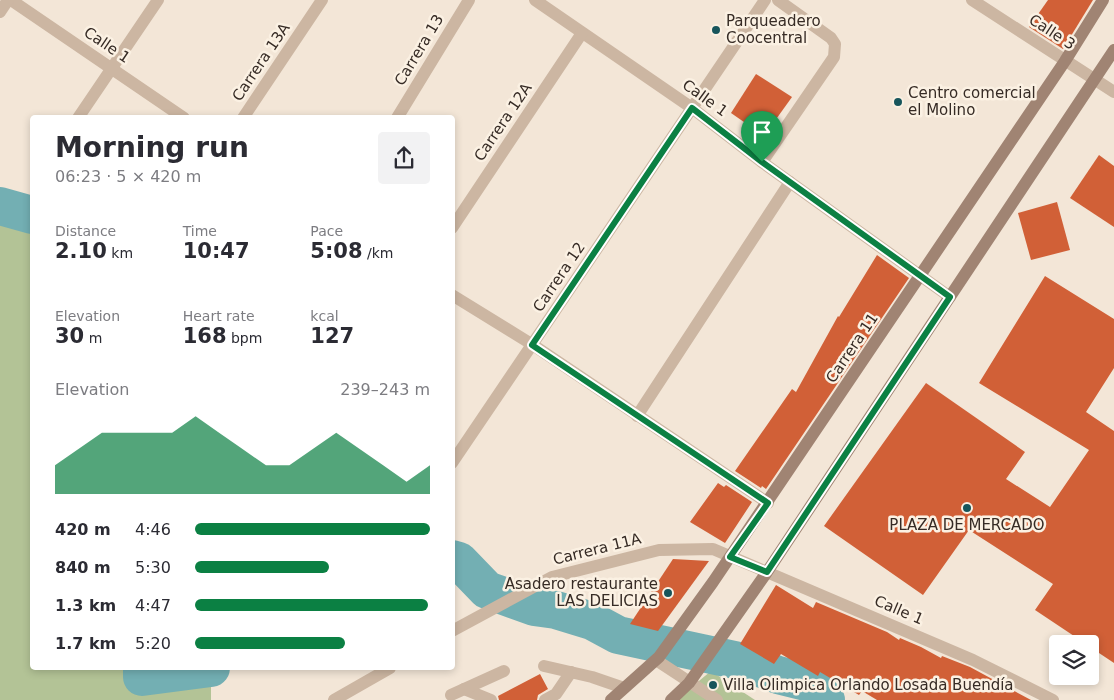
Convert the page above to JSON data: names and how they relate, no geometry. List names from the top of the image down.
{
  "streets": {
    "main road": ["Carrera 11"],
    "street": [
      "Calle 3",
      "Calle 1",
      "Carrera 13",
      "Carrera 13A",
      "Carrera 12A",
      "Carrera 12",
      "Carrera 11A"
    ]
  },
  "crossings": [
    ["Calle 3", "Carrera 11"],
    ["Calle 1", "Carrera 12A"],
    ["Calle 1", "Carrera 12"],
    ["Calle 1", "Carrera 11"],
    ["Calle 1", "Carrera 11A"],
    ["Carrera 11", "Carrera 11A"]
  ],
  "places": [
    "Parqueadero Coocentral",
    "Centro comercial el Molino",
    "PLAZA DE MERCADO",
    "Asadero restaurante LAS DELICIAS",
    "Villa Olimpica Orlando Losada Buendía"
  ],
  "page": {
    "heading": ["Morning run", "06:23 · 5 × 420 m"],
    "stats": [
      ["Distance", "2.10 km"],
      ["Time", "10:47"],
      ["Pace", "5:08 /km"],
      ["Elevation", "30 m"],
      ["Heart rate", "168 bpm"],
      ["kcal", "127"]
    ],
    "chart": ["Elevation", "239–243 m"],
    "list": [
      {
        "name": "420 m",
        "note": "4:46"
      },
      {
        "name": "840 m",
        "note": "5:30"
      },
      {
        "name": "1.3 km",
        "note": "4:47"
      },
      {
        "name": "1.7 km",
        "note": "5:20"
      }
    ]
  }
}
